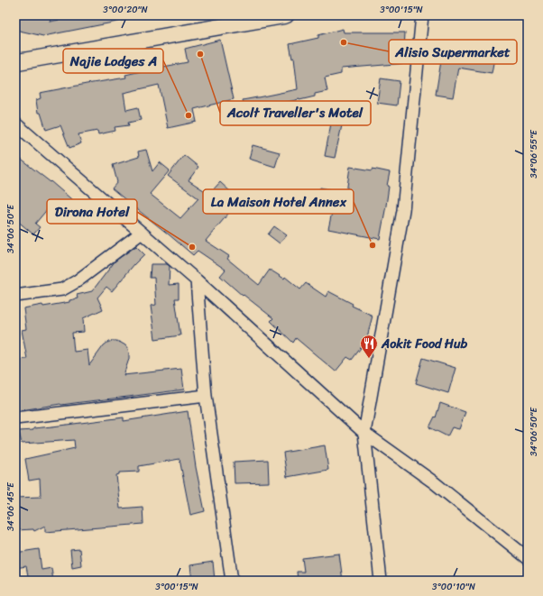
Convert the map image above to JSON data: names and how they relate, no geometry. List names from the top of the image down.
{
  "places": {
    "other": [
      "Alisio Supermarket",
      "Acolt Traveller's Motel",
      "Najie Lodges A",
      "La Maison Hotel Annex",
      "Dirona Hotel"
    ],
    "restaurant": ["Aokit Food Hub"]
  },
  "coordinates": [
    "3°00'20\"N",
    "3°00'15\"N",
    "34°06'55\"E",
    "34°06'50\"E",
    "34°06'45\"E",
    "3°00'10\"N"
  ]
}
